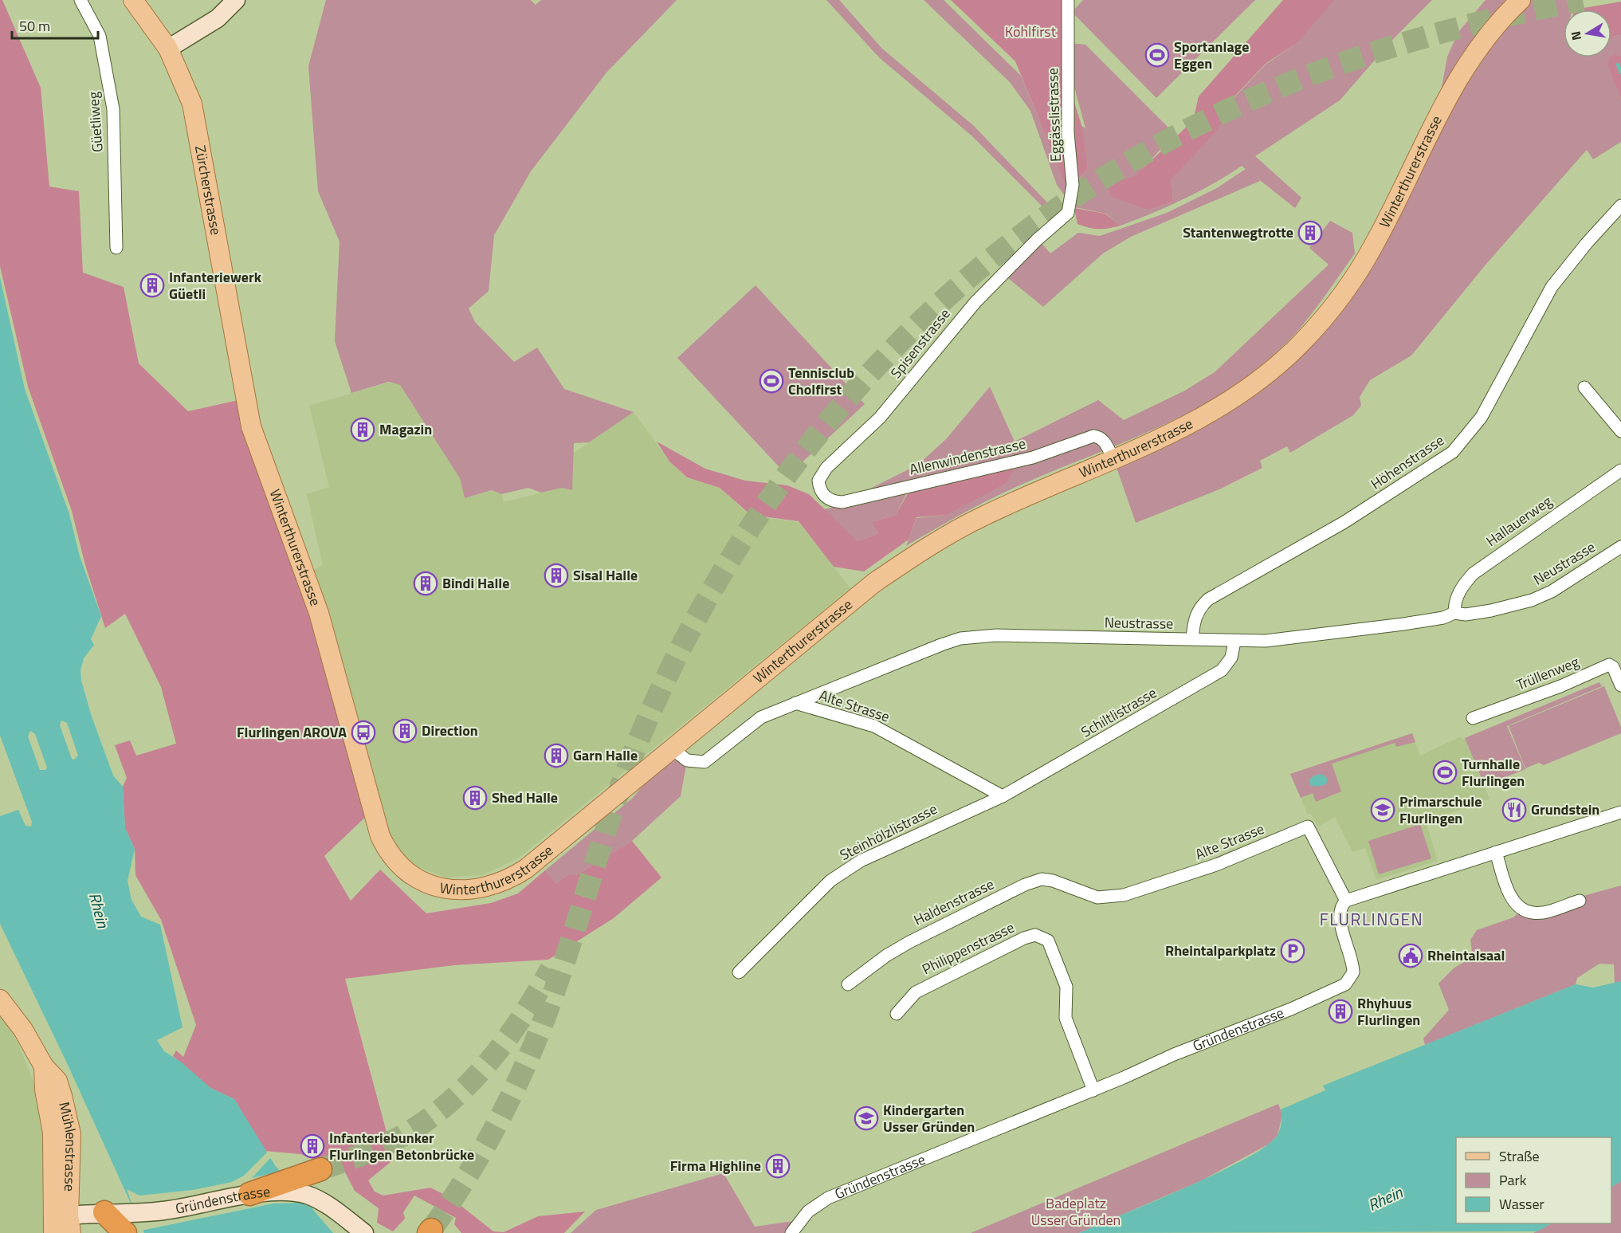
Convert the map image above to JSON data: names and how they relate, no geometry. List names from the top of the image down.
{
  "streets": {
    "main road": ["Winterthurerstrasse", "Zürcherstrasse", "Mühlenstrasse"],
    "street": [
      "Eggässlistrasse",
      "Güetliweg",
      "Spisenstrasse",
      "Allenwindenstrasse",
      "Höhenstrasse",
      "Hallauerweg",
      "Neustrasse",
      "Trüllenweg",
      "Alte Strasse",
      "Schiltlistrasse",
      "Steinhölzlistrasse",
      "Haldenstrasse",
      "Philippenstrasse",
      "Gründenstrasse"
    ]
  },
  "crossings": [
    ["Eggässlistrasse", "Spisenstrasse"],
    ["Winterthurerstrasse", "Zürcherstrasse"],
    ["Winterthurerstrasse", "Allenwindenstrasse"],
    ["Winterthurerstrasse", "Neustrasse"],
    ["Spisenstrasse", "Allenwindenstrasse"],
    ["Höhenstrasse", "Neustrasse"],
    ["Hallauerweg", "Neustrasse"],
    ["Neustrasse", "Alte Strasse"],
    ["Neustrasse", "Schiltlistrasse"],
    ["Alte Strasse", "Schiltlistrasse"],
    ["Alte Strasse", "Steinhölzlistrasse"],
    ["Alte Strasse", "Haldenstrasse"],
    ["Alte Strasse", "Gründenstrasse"],
    ["Schiltlistrasse", "Steinhölzlistrasse"],
    ["Philippenstrasse", "Gründenstrasse"]
  ],
  "districts": ["FLURLINGEN"],
  "water": ["Rhein"],
  "parks": ["Kohlfirst", "Badeplatz Usser Gründen"],
  "places": {
    "sports": ["Sportanlage Eggen", "Tennisclub Cholfirst", "Turnhalle Flurlingen"],
    "building": [
      "Stantenwegtrotte",
      "Infanteriewerk Güetli",
      "Magazin",
      "Sisal Halle",
      "Bindi Halle",
      "Direction",
      "Garn Halle",
      "Shed Halle",
      "Rhyhuus Flurlingen",
      "Infanteriebunker Flurlingen Betonbrücke",
      "Firma Highline"
    ],
    "bus stop": ["Flurlingen AROVA"],
    "school or university": ["Primarschule Flurlingen", "Kindergarten Usser Gründen"],
    "restaurant": ["Grundstein"],
    "parking": ["Rheintalparkplatz"],
    "public building": ["Rheintalsaal"]
  },
  "legend": ["Straße", "Park", "Wasser"],
  "scale_bar": "50 m",
  "north": "left"
}
